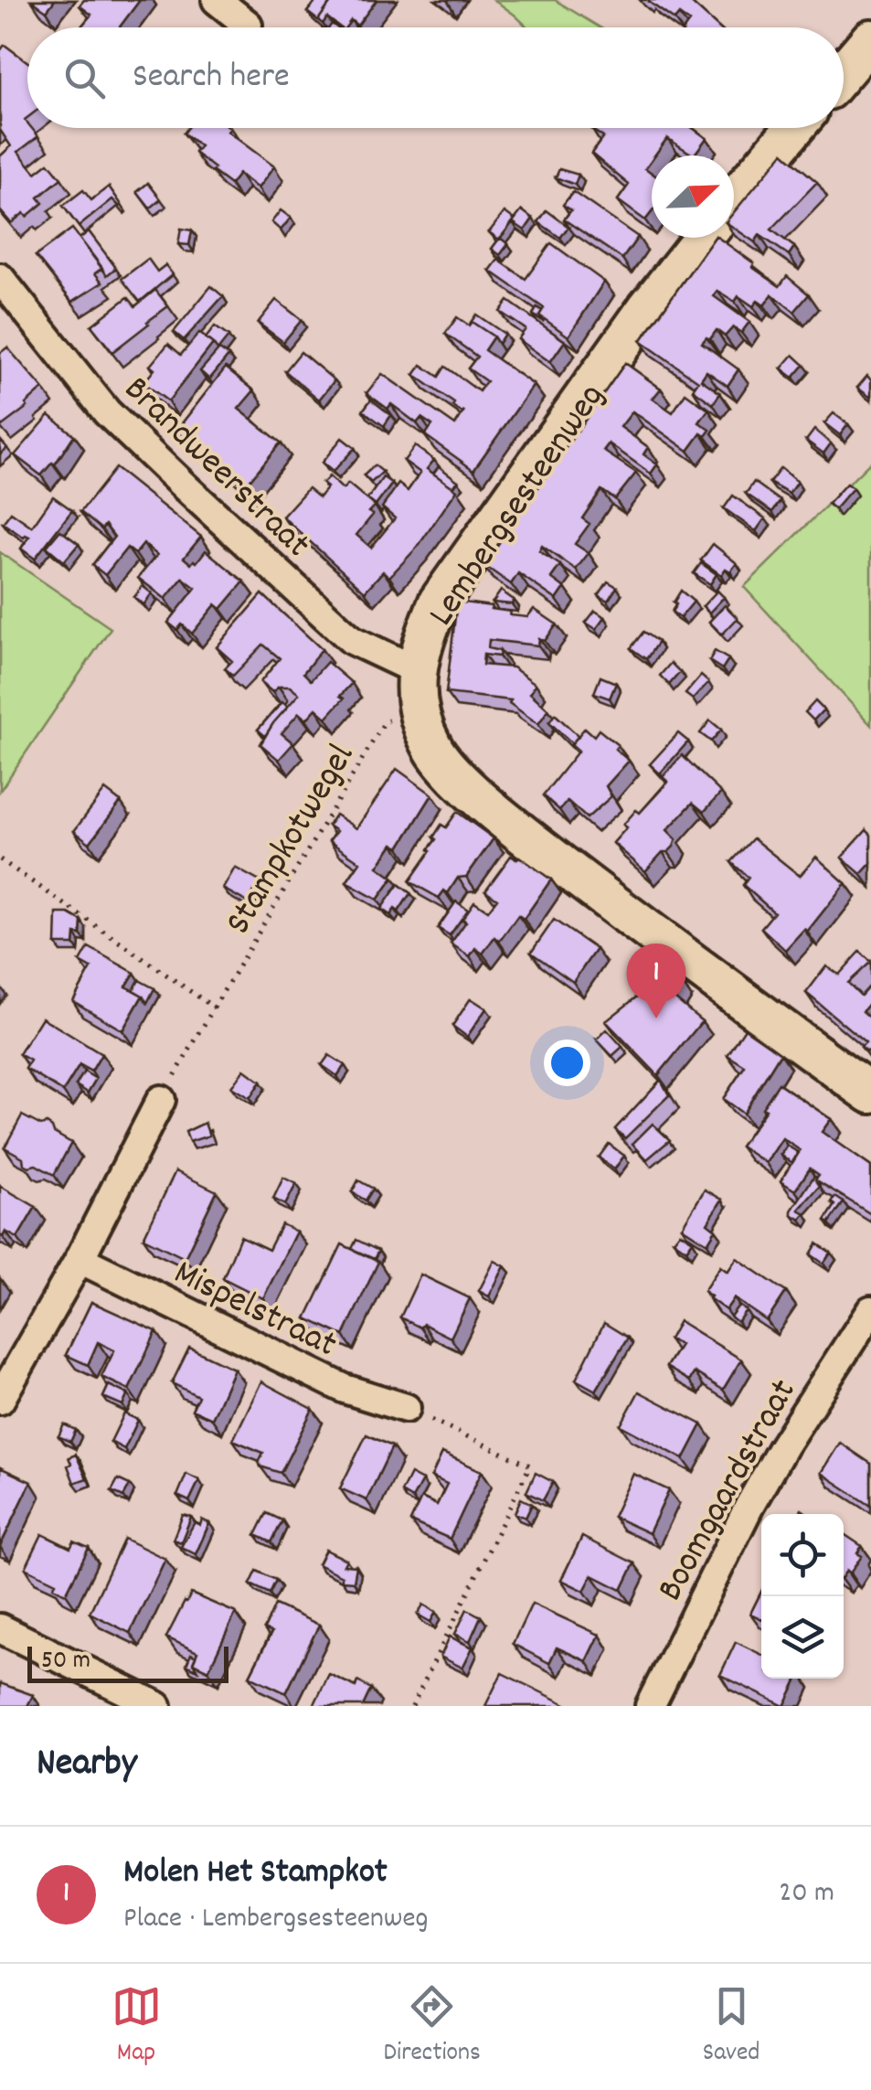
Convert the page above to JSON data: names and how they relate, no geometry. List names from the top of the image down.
{
  "streets": {
    "street": [
      "Brandweerstraat",
      "Lembergsesteenweg",
      "Mispelstraat",
      "Boomgaardstraat"
    ],
    "path": ["Stampkotwegel"]
  },
  "crossings": [
    ["Brandweerstraat", "Lembergsesteenweg"],
    ["Lembergsesteenweg", "Stampkotwegel"]
  ],
  "scale_bar": "50 m",
  "north": "top right",
  "page": {
    "search": "Search here",
    "pins": "1",
    "scale": "50 m",
    "heading": "Nearby",
    "list": [
      {
        "mark": "1",
        "name": "Molen Het Stampkot",
        "note": "Place · Lembergsesteenweg",
        "value": "20 m"
      }
    ],
    "nav": ["Map", "Directions", "Saved"]
  }
}
